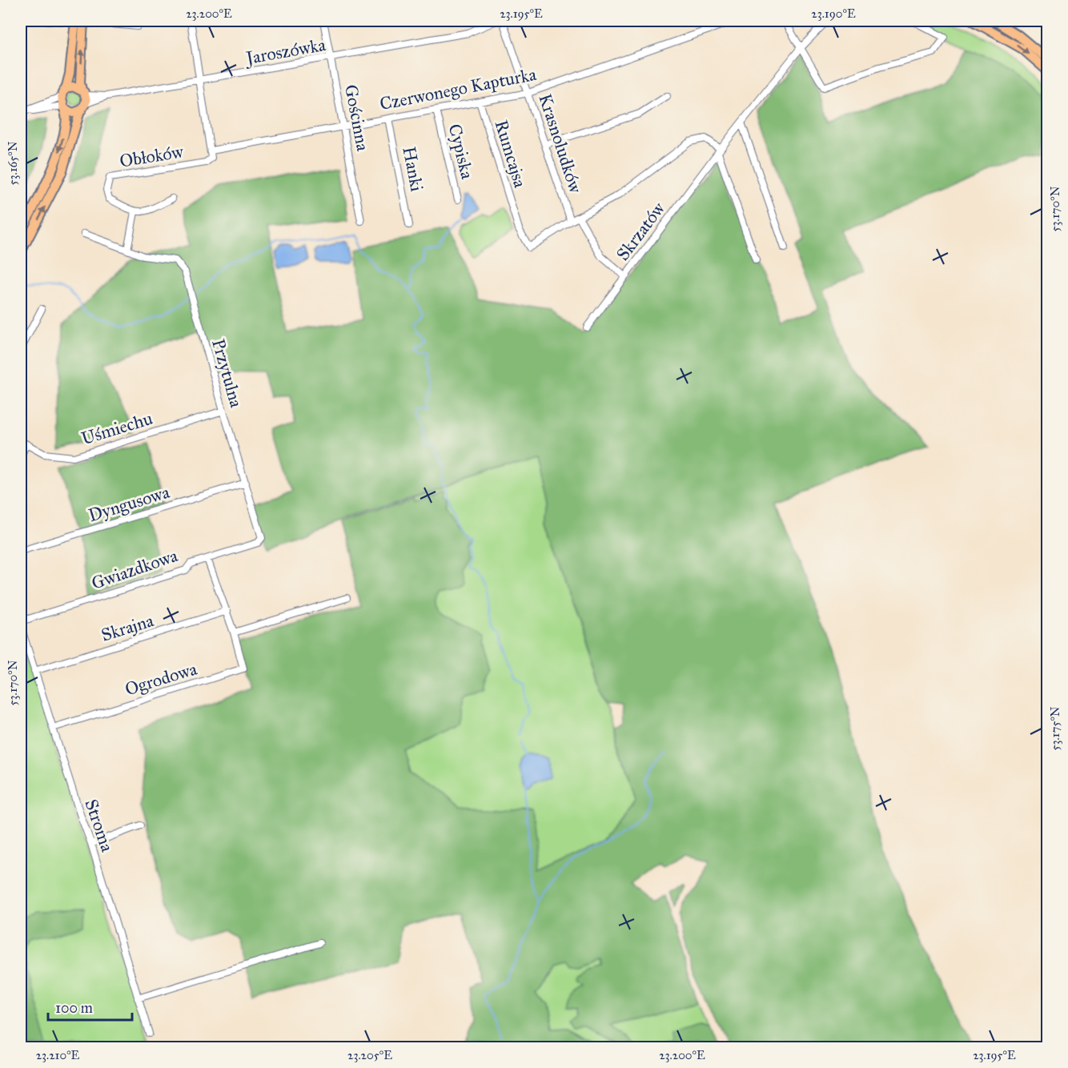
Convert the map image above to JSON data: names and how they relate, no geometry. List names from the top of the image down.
{
  "streets": {
    "street": [
      "Jaroszówka",
      "Czerwonego Kapturka",
      "Gościnna",
      "Krasnoludków",
      "Cypiska",
      "Rumcajsa",
      "Obłoków",
      "Hanki",
      "Skrzatów",
      "Przytulna",
      "Uśmiechu",
      "Dyngusowa",
      "Gwiazdkowa",
      "Skrajna",
      "Ogrodowa",
      "Stroma"
    ]
  },
  "crossings": [
    ["Jaroszówka", "Gościnna"],
    ["Czerwonego Kapturka", "Gościnna"],
    ["Czerwonego Kapturka", "Krasnoludków"],
    ["Czerwonego Kapturka", "Cypiska"],
    ["Czerwonego Kapturka", "Rumcajsa"],
    ["Czerwonego Kapturka", "Obłoków"],
    ["Czerwonego Kapturka", "Hanki"],
    ["Krasnoludków", "Rumcajsa"],
    ["Krasnoludków", "Skrzatów"],
    ["Przytulna", "Uśmiechu"],
    ["Przytulna", "Dyngusowa"],
    ["Przytulna", "Gwiazdkowa"],
    ["Gwiazdkowa", "Ogrodowa"],
    ["Skrajna", "Ogrodowa"],
    ["Skrajna", "Stroma"],
    ["Ogrodowa", "Stroma"]
  ],
  "scale_bar": "100 m",
  "coordinates": [
    "23.200°E",
    "23.195°E",
    "23.190°E",
    "53.165°N",
    "53.170°N",
    "53.175°N",
    "23.210°E",
    "23.205°E"
  ]
}
